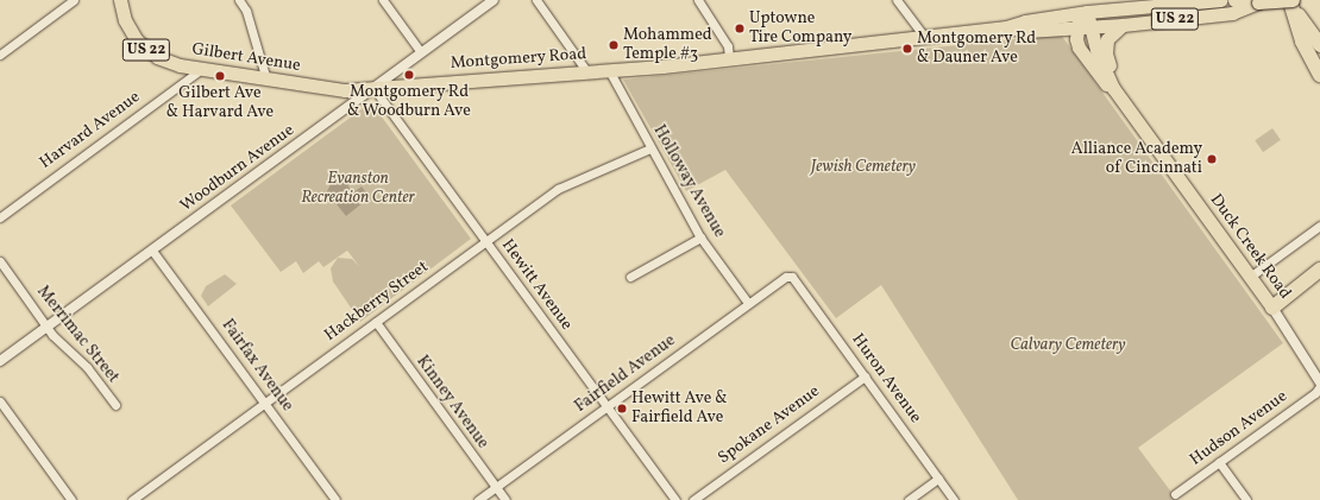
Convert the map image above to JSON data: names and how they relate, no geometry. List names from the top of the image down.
{
  "streets": {
    "main road": [
      "US 22",
      "Gilbert Avenue",
      "Montgomery Road",
      "Duck Creek Road"
    ],
    "street": [
      "Harvard Avenue",
      "Woodburn Avenue",
      "Holloway Avenue",
      "Hewitt Avenue",
      "Hackberry Street",
      "Merrimac Street",
      "Fairfax Avenue",
      "Fairfield Avenue",
      "Huron Avenue",
      "Kinney Avenue",
      "Spokane Avenue",
      "Hudson Avenue"
    ]
  },
  "crossings": [
    ["Gilbert Avenue", "Montgomery Road"],
    ["Gilbert Avenue", "Harvard Avenue"],
    ["Gilbert Avenue", "Woodburn Avenue"],
    ["Gilbert Avenue", "Hewitt Avenue"],
    ["Montgomery Road", "Woodburn Avenue"],
    ["Montgomery Road", "Holloway Avenue"],
    ["Montgomery Road", "Duck Creek Road"],
    ["Montgomery Road", "Hewitt Avenue"],
    ["Woodburn Avenue", "Hewitt Avenue"],
    ["Woodburn Avenue", "Merrimac Street"],
    ["Woodburn Avenue", "Fairfax Avenue"],
    ["Holloway Avenue", "Hackberry Street"],
    ["Holloway Avenue", "Fairfield Avenue"],
    ["Hewitt Avenue", "Hackberry Street"],
    ["Hewitt Avenue", "Fairfield Avenue"],
    ["Hackberry Street", "Fairfax Avenue"],
    ["Hackberry Street", "Kinney Avenue"],
    ["Fairfield Avenue", "Huron Avenue"],
    ["Fairfield Avenue", "Kinney Avenue"],
    ["Huron Avenue", "Spokane Avenue"]
  ],
  "parks": ["Jewish Cemetery", "Evanston Recreation Center", "Calvary Cemetery"],
  "places": [
    "Uptowne Tire Company",
    "Mohammed Temple #3",
    "Montgomery Rd & Dauner Ave",
    "Montgomery Rd & Woodburn Ave",
    "Gilbert Ave & Harvard Ave",
    "Alliance Academy of Cincinnati",
    "Hewitt Ave & Fairfield Ave"
  ]
}
